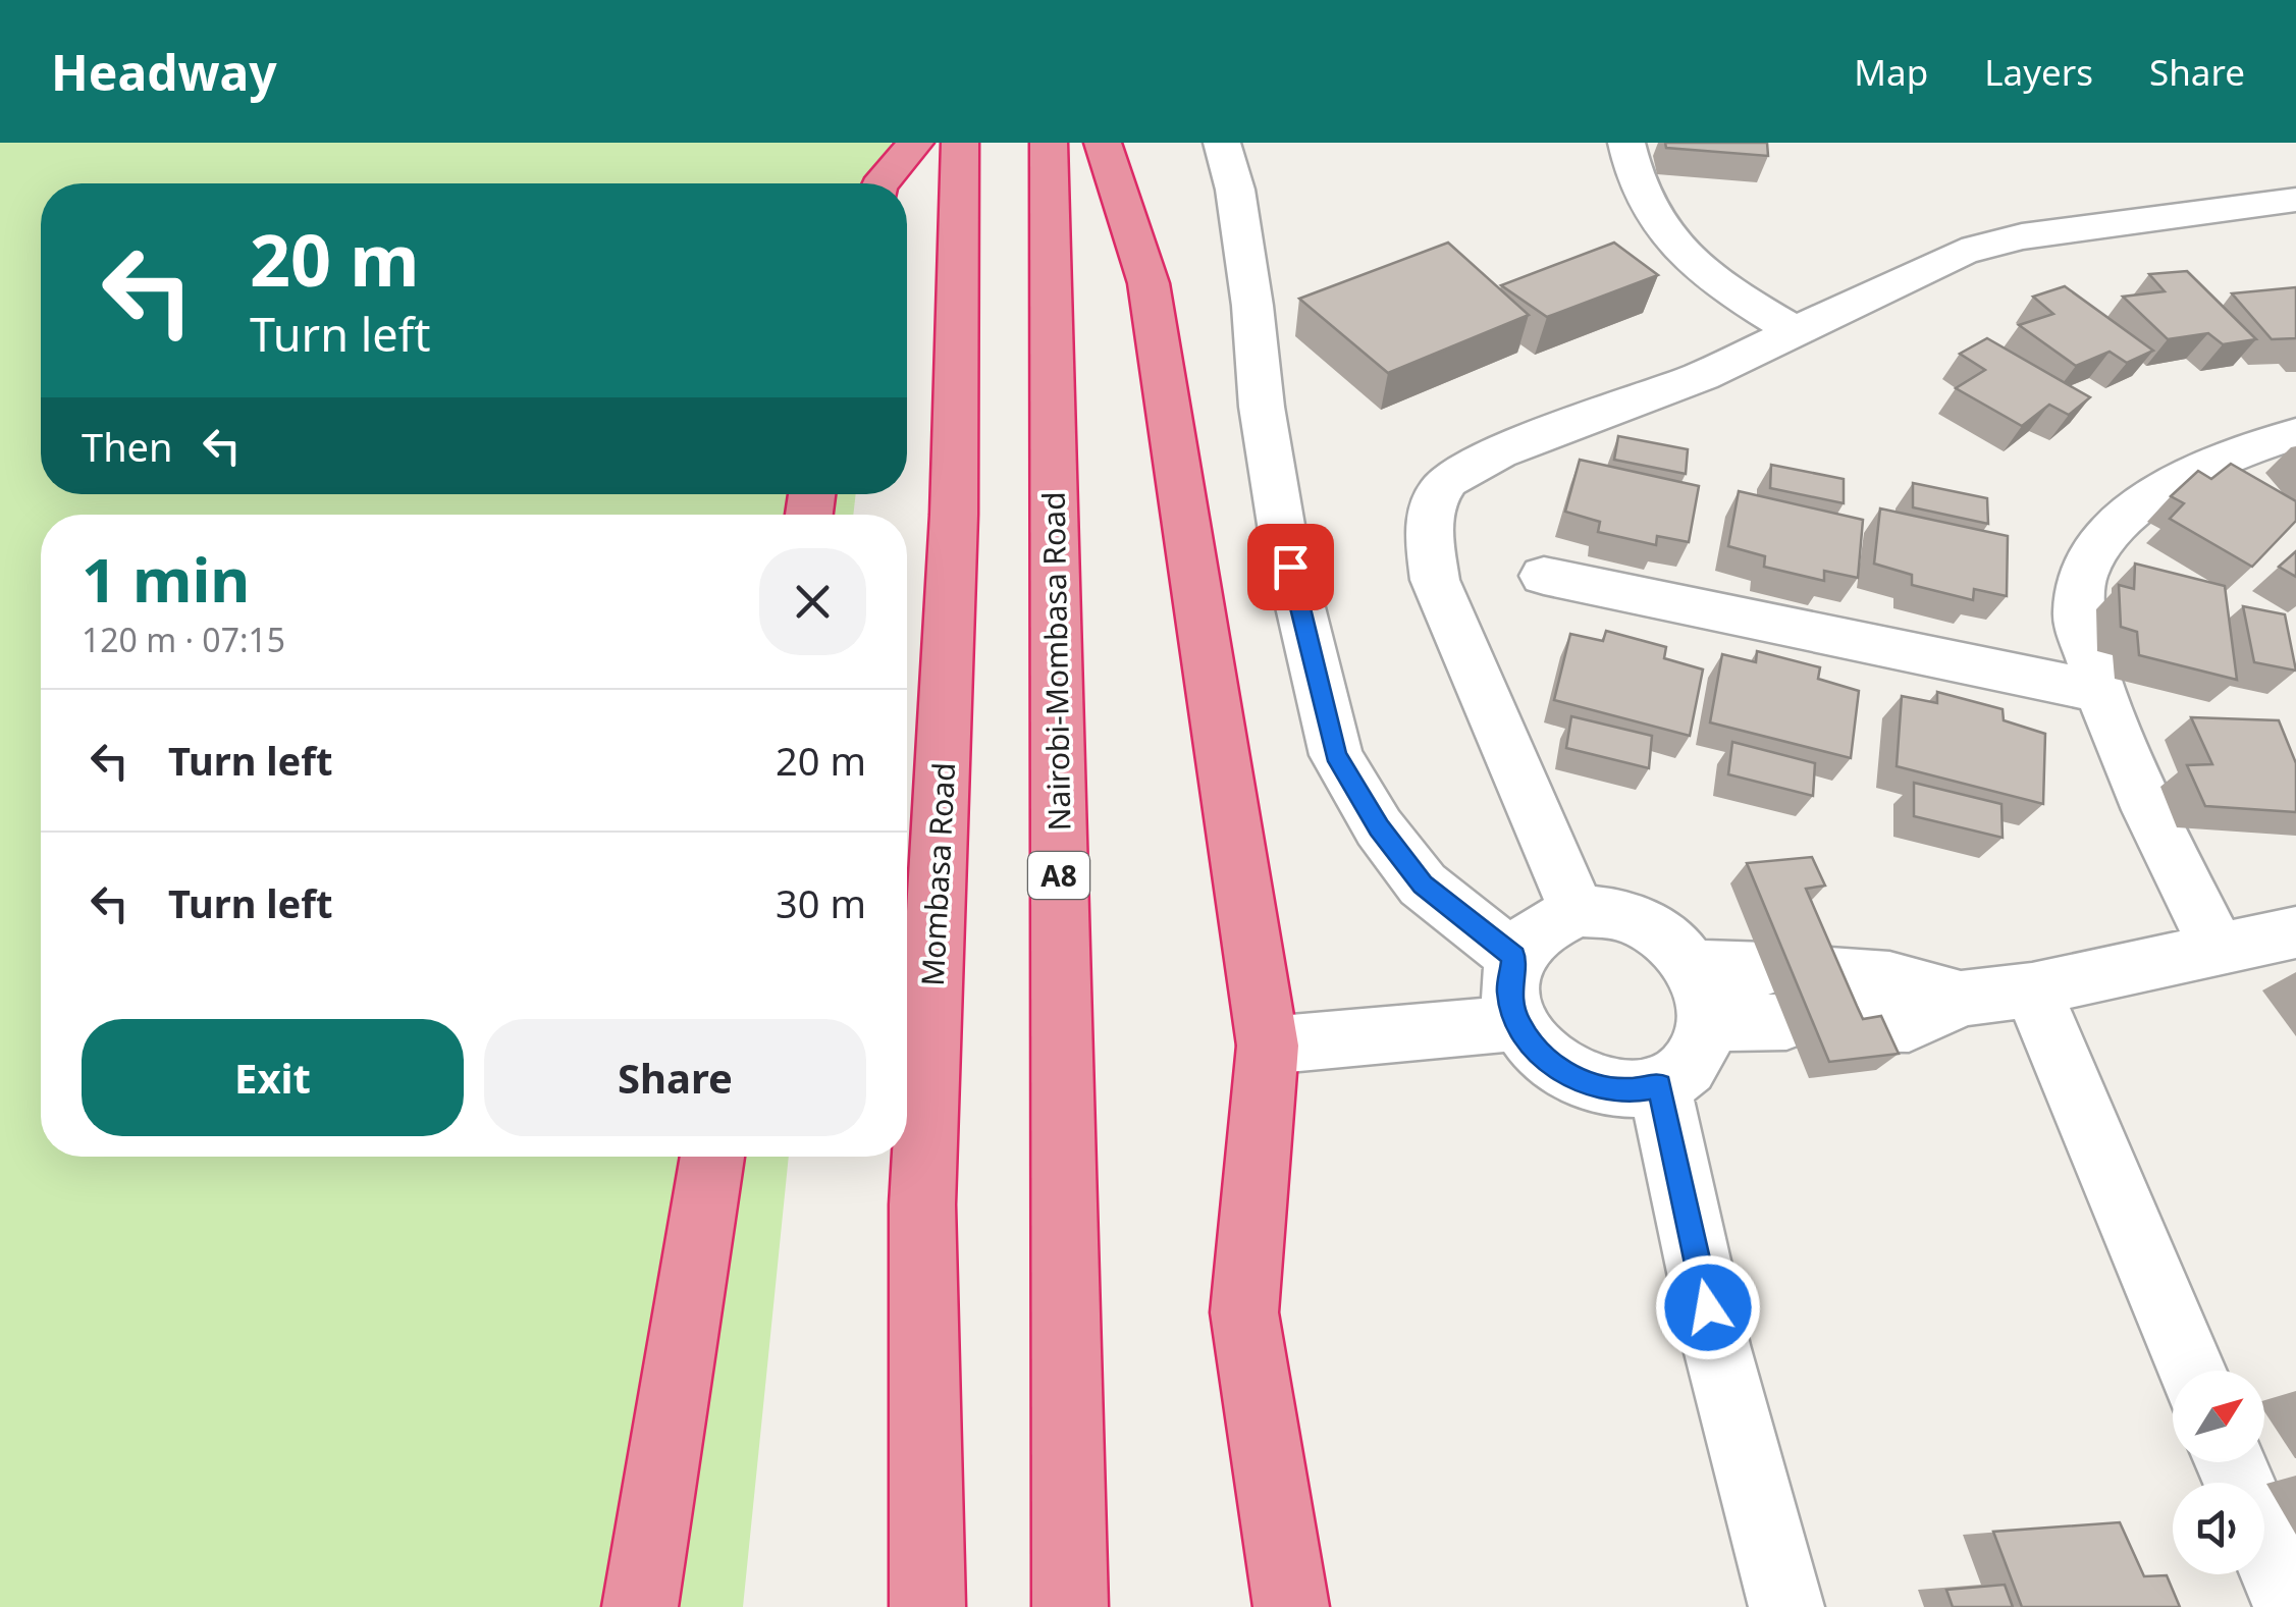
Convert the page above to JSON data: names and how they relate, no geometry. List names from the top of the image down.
{
  "streets": {
    "highway": ["Nairobi-Mombasa Road", "Mombasa Road", "A8"]
  },
  "north": "top right",
  "page": {
    "header": "Headway",
    "nav": ["Map", "Layers", "Share"],
    "turn": ["20 m", "Turn left"],
    "then": "Then",
    "heading": ["1 min", "120 m · 07:15"],
    "list": [
      {
        "name": "Turn left",
        "value": "20 m"
      },
      {
        "name": "Turn left",
        "value": "30 m"
      }
    ],
    "buttons": ["Exit", "Share"]
  }
}
